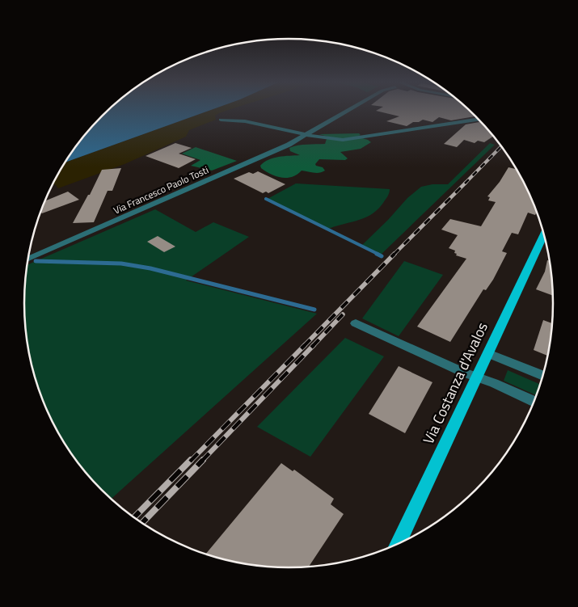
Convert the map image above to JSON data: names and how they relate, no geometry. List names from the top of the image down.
{
  "streets": {
    "main road": ["Via Costanza d'Avalos"],
    "street": ["Via Francesco Paolo Tosti"]
  }
}
